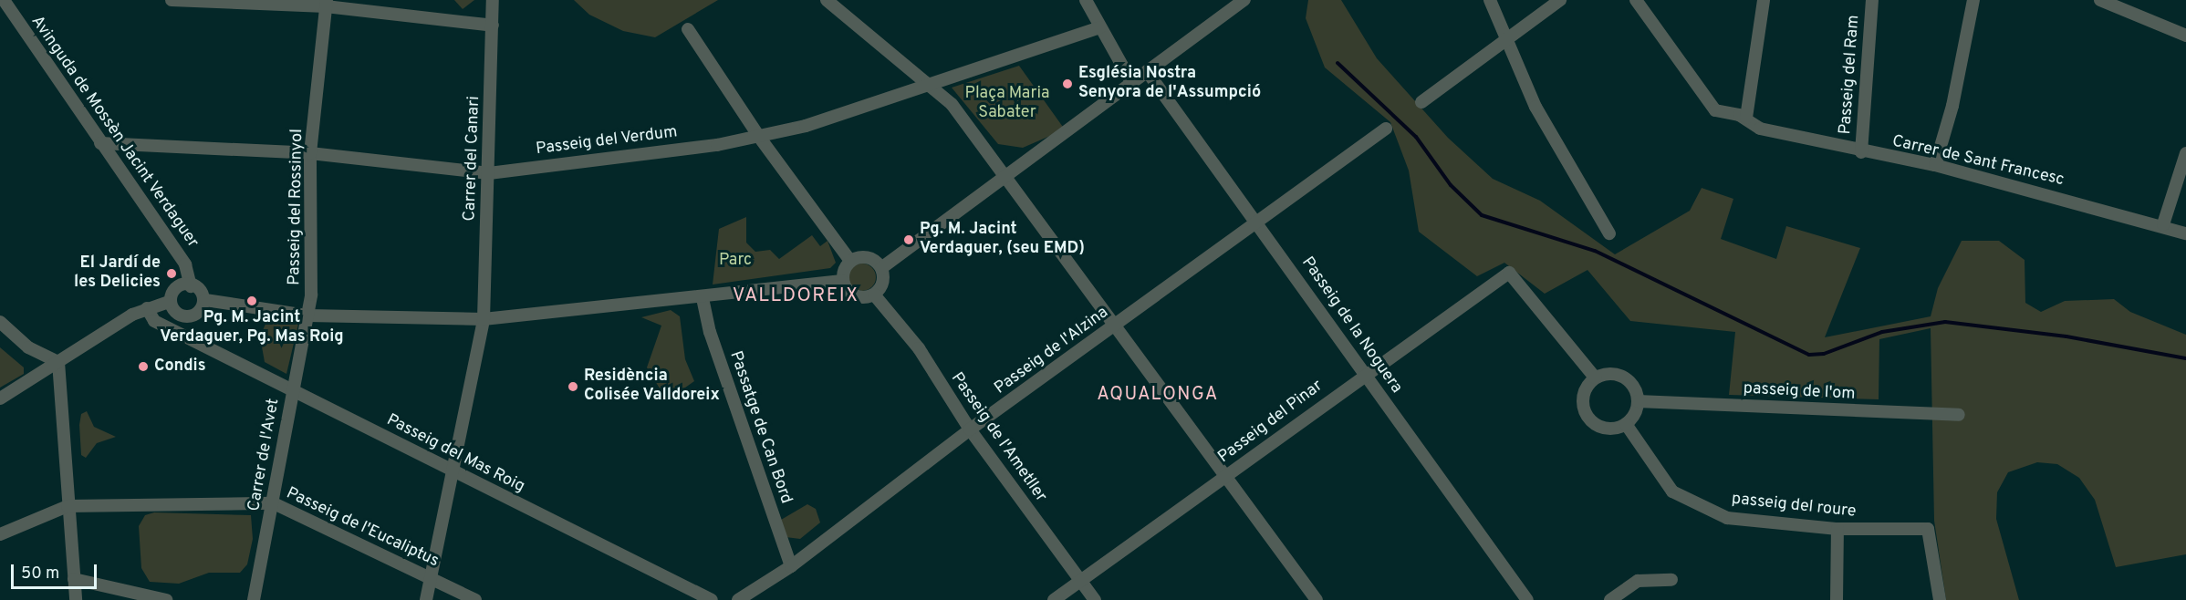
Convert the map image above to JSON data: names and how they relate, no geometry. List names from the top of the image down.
{
  "streets": {
    "street": [
      "Passeig del Ram",
      "Avinguda de Mossèn Jacint Verdaguer",
      "Passeig del Verdum",
      "Carrer del Canari",
      "Carrer de Sant Francesc",
      "Passeig del Rossinyol",
      "Passeig de la Noguera",
      "Passeig de l'Alzina",
      "passeig de l'om",
      "Passeig del Pinar",
      "Passatge de Can Bord",
      "Passeig de l'Ametller",
      "Passeig del Mas Roig",
      "Carrer de l'Avet",
      "passeig del roure",
      "Passeig de l'Eucaliptus"
    ]
  },
  "crossings": [
    ["Passeig del Ram", "Carrer de Sant Francesc"],
    ["Avinguda de Mossèn Jacint Verdaguer", "Passeig del Verdum"],
    ["Passeig del Verdum", "Carrer del Canari"],
    ["Passeig del Verdum", "Passeig del Rossinyol"],
    ["Carrer del Canari", "Passeig del Mas Roig"],
    ["Carrer del Canari", "Passeig de l'Eucaliptus"],
    ["Passeig del Rossinyol", "Carrer de l'Avet"],
    ["Passeig de la Noguera", "Passeig de l'Alzina"],
    ["Passeig de la Noguera", "Passeig del Pinar"],
    ["Passeig de l'Alzina", "Passatge de Can Bord"],
    ["Passeig de l'Alzina", "Passeig de l'Ametller"],
    ["passeig de l'om", "Passeig del Pinar"],
    ["passeig de l'om", "passeig del roure"],
    ["Passeig del Pinar", "Passeig de l'Ametller"],
    ["Passeig del Pinar", "passeig del roure"],
    ["Passeig del Mas Roig", "Carrer de l'Avet"],
    ["Carrer de l'Avet", "Passeig de l'Eucaliptus"]
  ],
  "districts": ["VALLDOREIX", "AQUALONGA"],
  "parks": ["Plaça Maria Sabater", "Parc"],
  "places": [
    "Església Nostra Senyora de l'Assumpció",
    "Pg. M. Jacint Verdaguer, (seu EMD)",
    "El Jardí de les Delicies",
    "Pg. M. Jacint Verdaguer, Pg. Mas Roig",
    "Condis",
    "Residència Colisée Valldoreix"
  ],
  "scale_bar": "50 m"
}
